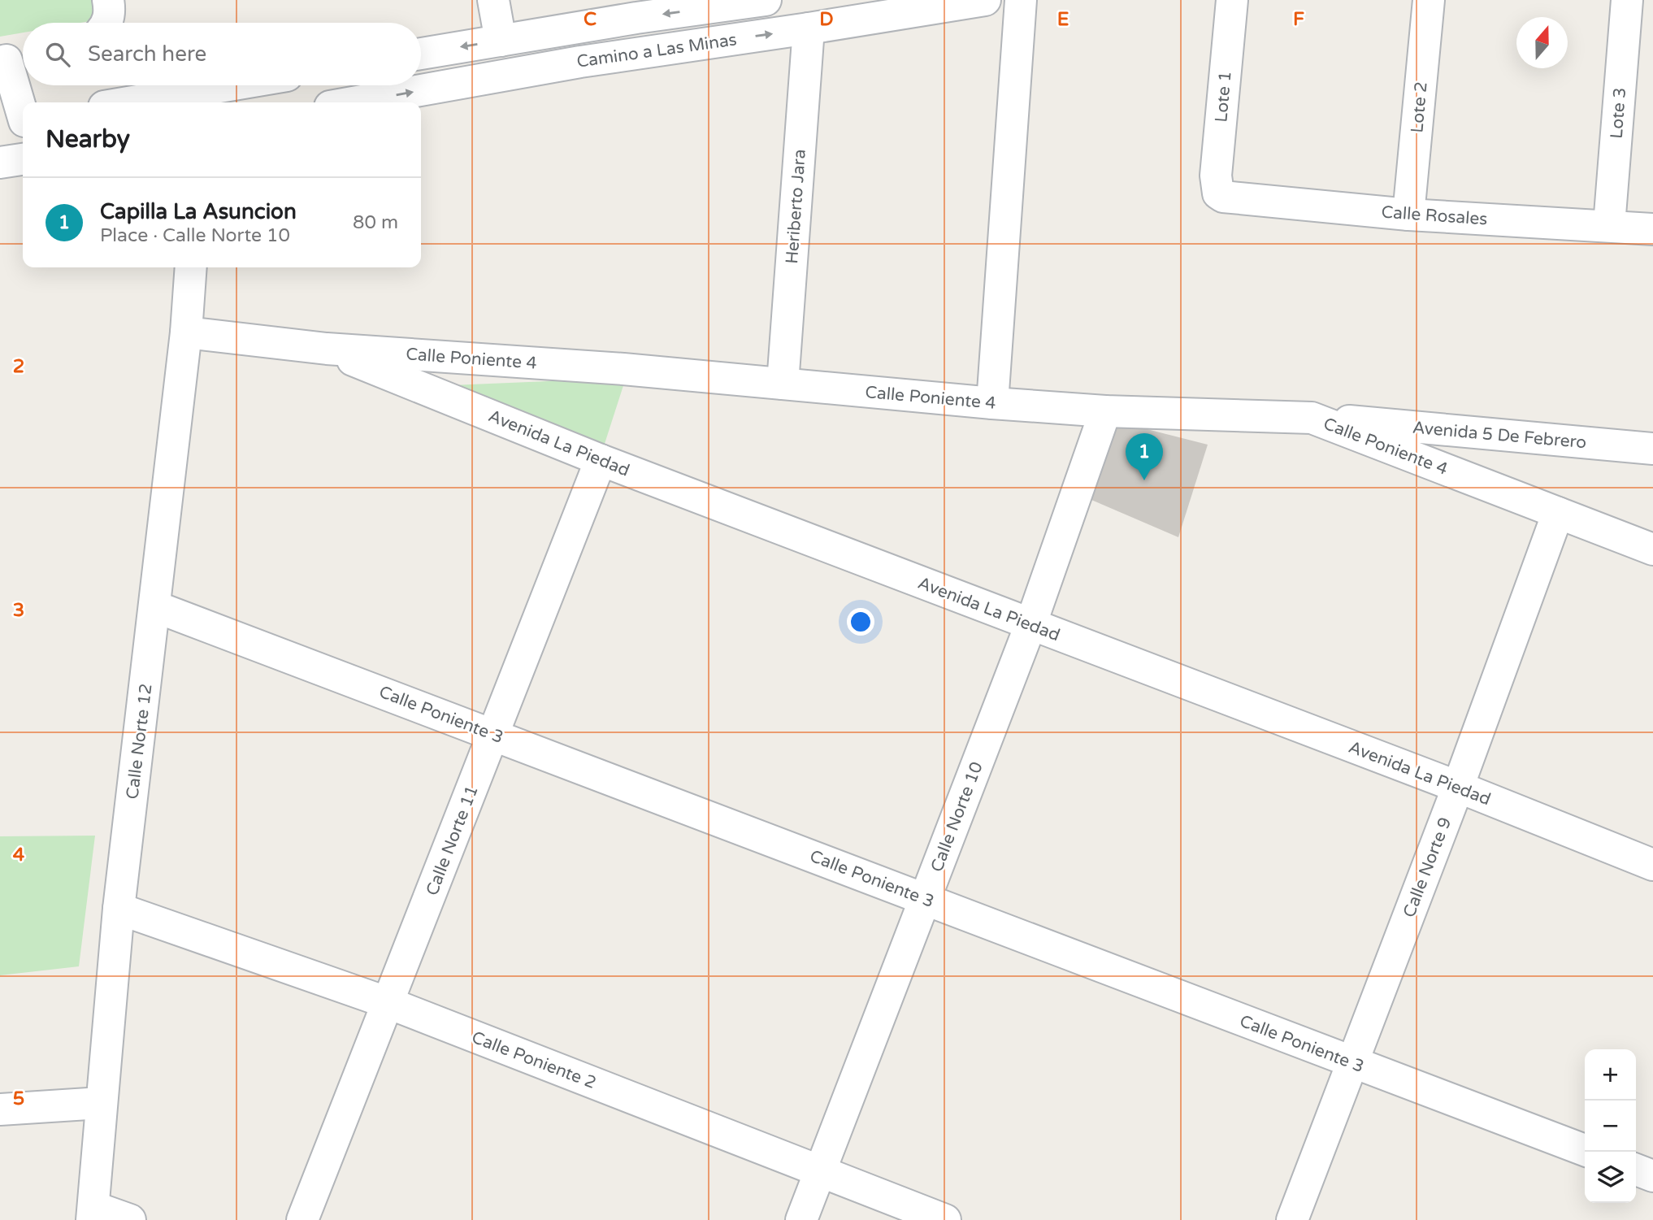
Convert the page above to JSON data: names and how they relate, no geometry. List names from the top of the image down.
{
  "streets": {
    "street": [
      "Camino a Las Minas",
      "Lote 1",
      "Lote 2",
      "Lote 3",
      "Heriberto Jara",
      "Calle Rosales",
      "Calle Poniente 4",
      "Avenida 5 De Febrero",
      "Avenida La Piedad",
      "Calle Poniente 3",
      "Calle Norte 12",
      "Calle Norte 10",
      "Calle Norte 11",
      "Calle Norte 9",
      "Calle Poniente 2"
    ]
  },
  "crossings": [
    ["Camino a Las Minas", "Heriberto Jara"],
    ["Lote 1", "Calle Rosales"],
    ["Lote 2", "Calle Rosales"],
    ["Lote 3", "Calle Rosales"],
    ["Heriberto Jara", "Calle Poniente 4"],
    ["Calle Poniente 4", "Avenida 5 De Febrero"],
    ["Calle Poniente 4", "Avenida La Piedad"],
    ["Calle Poniente 4", "Calle Norte 12"],
    ["Calle Poniente 4", "Calle Norte 10"],
    ["Calle Poniente 4", "Calle Norte 9"],
    ["Avenida La Piedad", "Calle Norte 10"],
    ["Avenida La Piedad", "Calle Norte 11"],
    ["Avenida La Piedad", "Calle Norte 9"],
    ["Calle Poniente 3", "Calle Norte 12"],
    ["Calle Poniente 3", "Calle Norte 10"],
    ["Calle Poniente 3", "Calle Norte 11"],
    ["Calle Poniente 3", "Calle Norte 9"],
    ["Calle Norte 12", "Calle Poniente 2"],
    ["Calle Norte 10", "Calle Poniente 2"],
    ["Calle Norte 11", "Calle Poniente 2"]
  ],
  "north": "top",
  "page": {
    "search": "Search here",
    "heading": "Nearby",
    "list": [
      {
        "mark": "1",
        "name": "Capilla La Asuncion",
        "note": "Place · Calle Norte 10",
        "value": "80 m"
      }
    ],
    "pins": "1",
    "map_buttons": ["+", "−"]
  },
  "grid": {
    "columns": [
      "C",
      "D",
      "E",
      "F"
    ],
    "rows": [
      "2",
      "3",
      "4",
      "5"
    ]
  }
}
